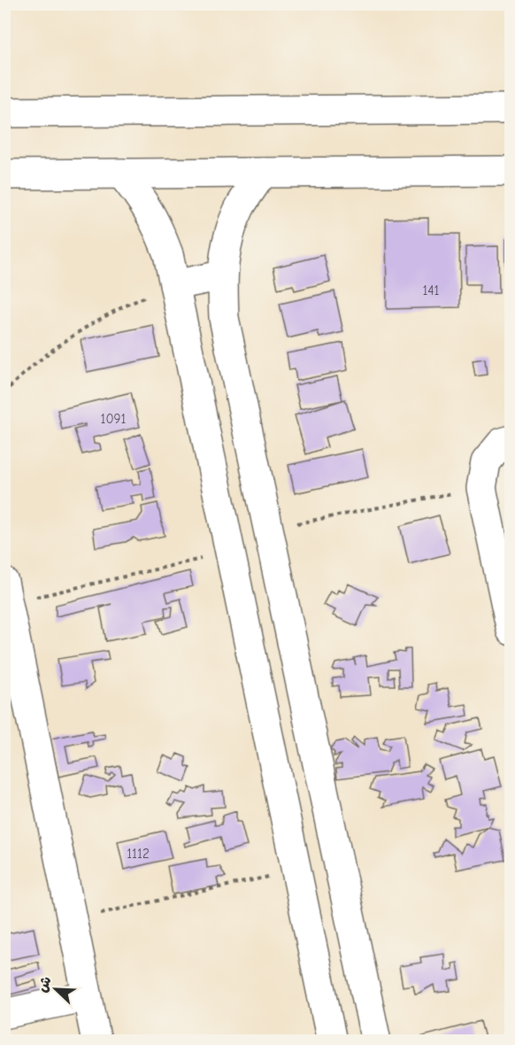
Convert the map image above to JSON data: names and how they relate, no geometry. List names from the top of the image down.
{
  "house_numbers": ["141", "1091", "1112"],
  "north": "top left"
}
